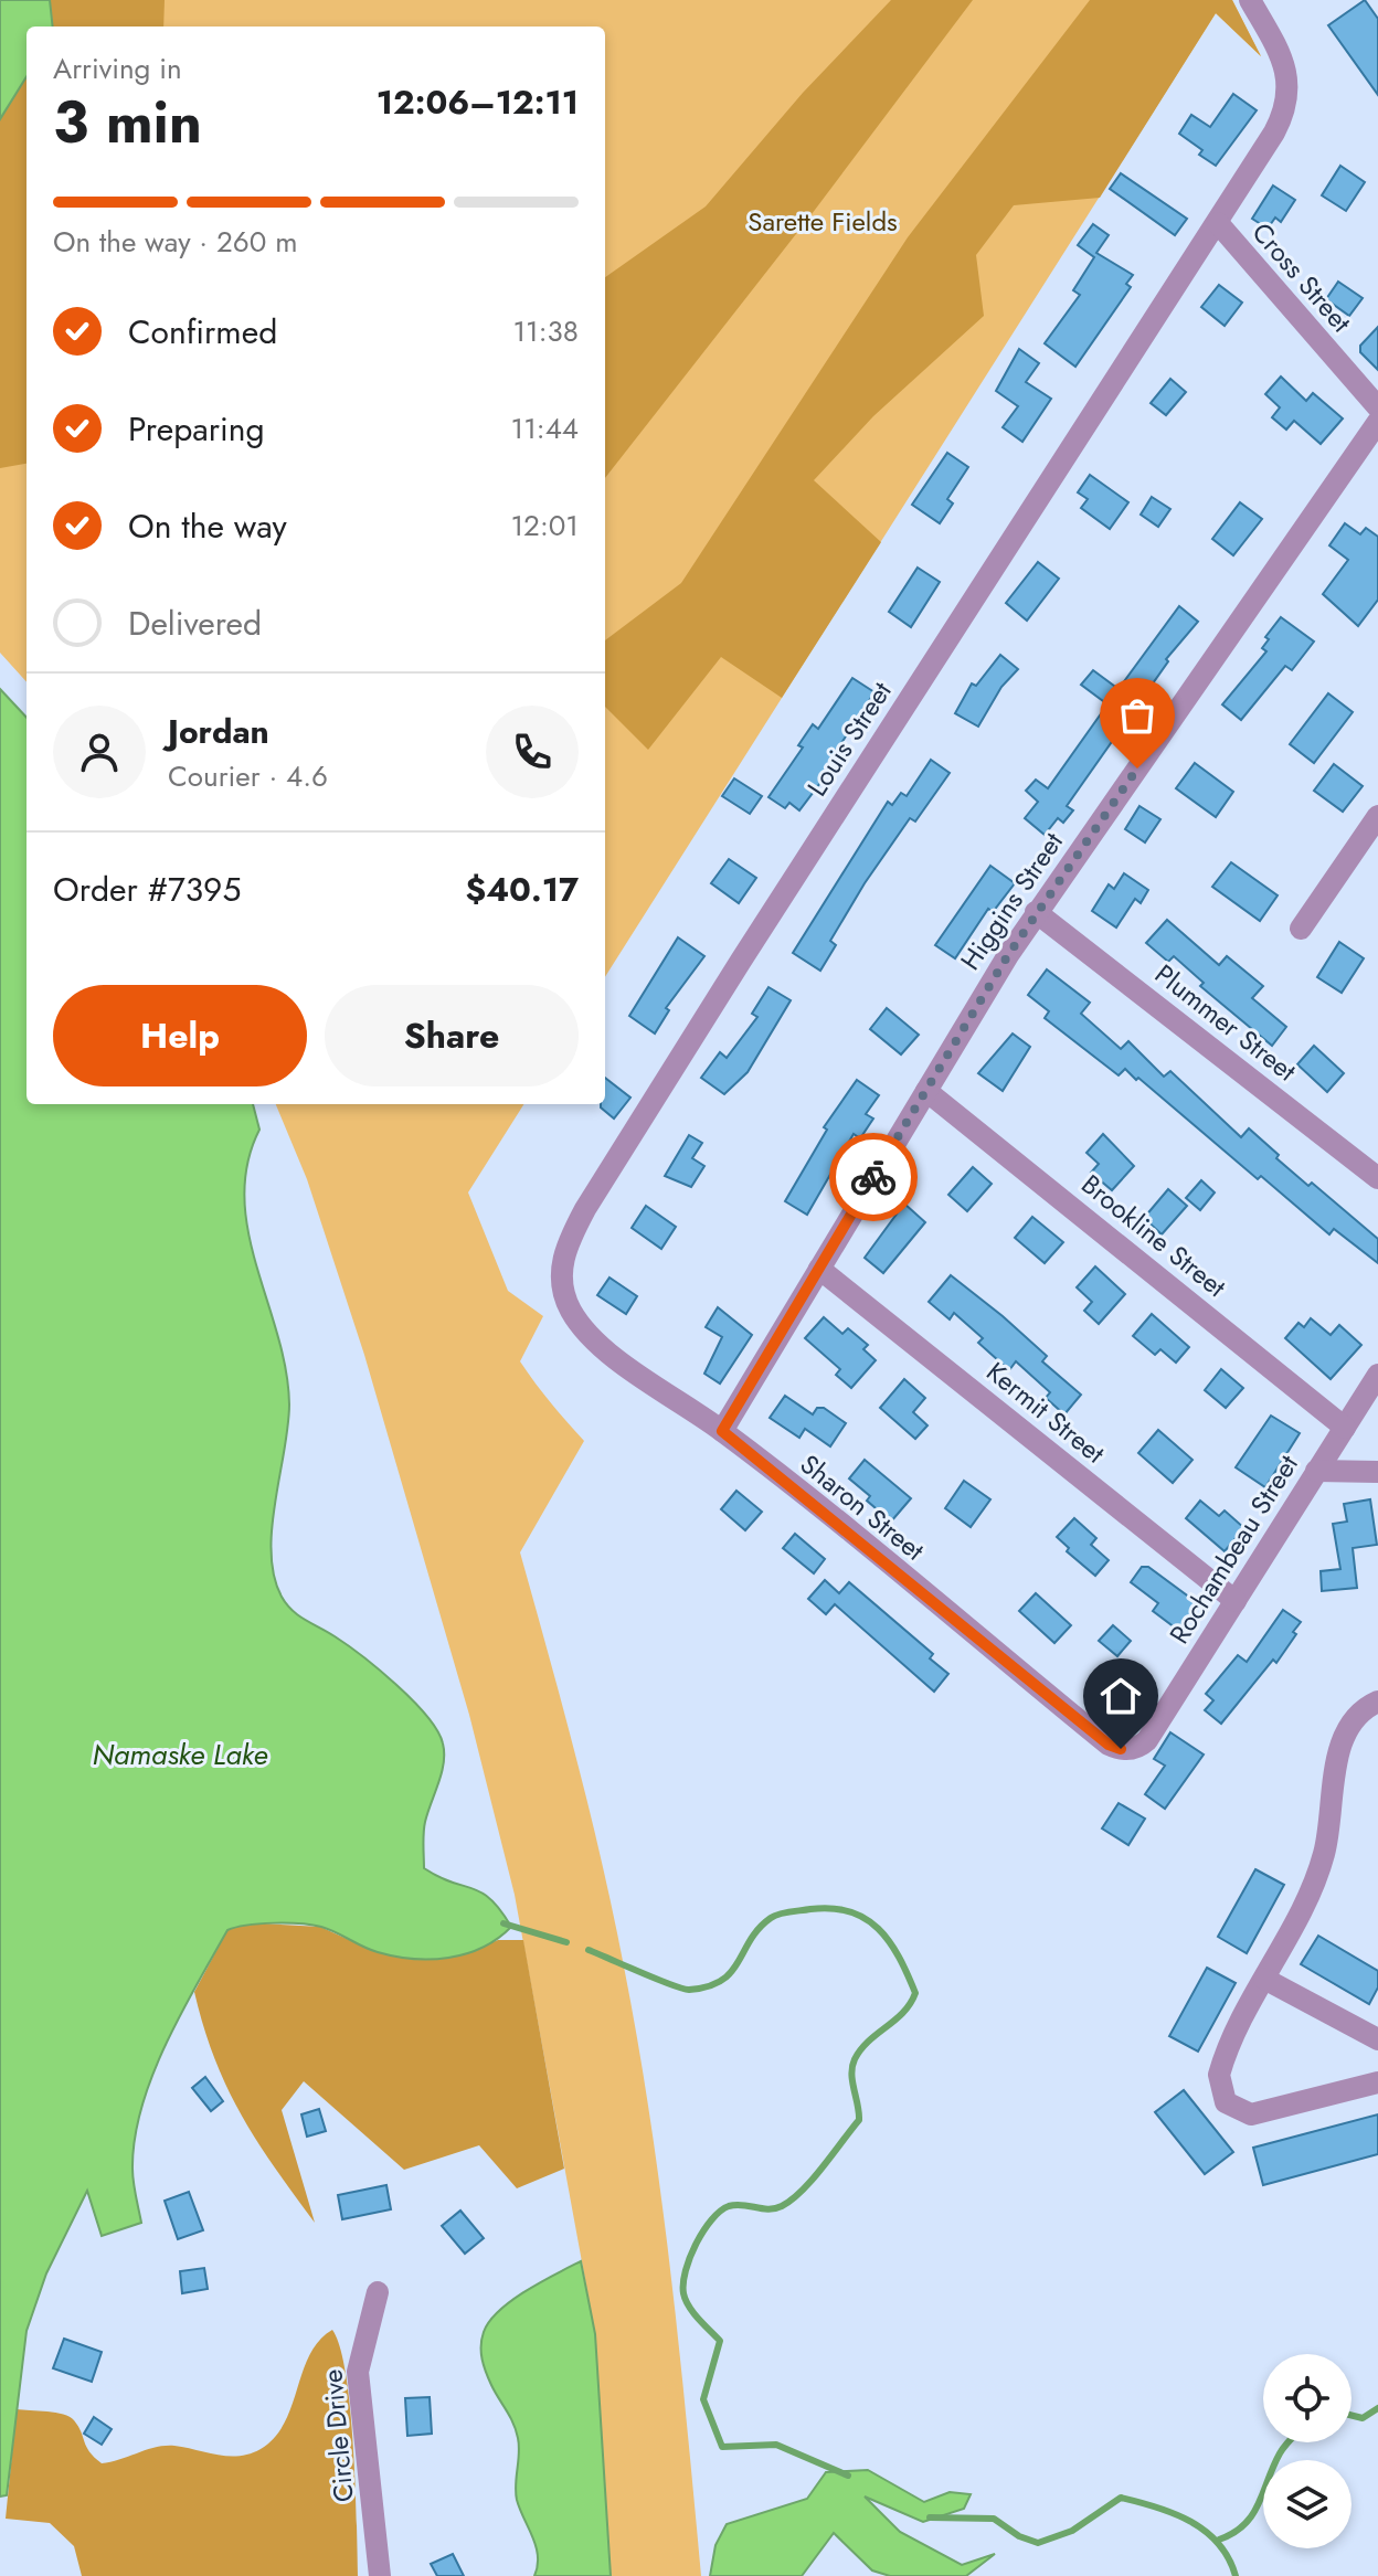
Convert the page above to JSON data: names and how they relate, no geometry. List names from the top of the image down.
{
  "streets": {
    "street": [
      "Cross Street",
      "Louis Street",
      "Higgins Street",
      "Plummer Street",
      "Brookline Street",
      "Kermit Street",
      "Sharon Street",
      "Rochambeau Street",
      "Circle Drive"
    ]
  },
  "crossings": [
    ["Cross Street", "Louis Street"],
    ["Louis Street", "Sharon Street"],
    ["Higgins Street", "Plummer Street"],
    ["Higgins Street", "Brookline Street"],
    ["Higgins Street", "Kermit Street"],
    ["Higgins Street", "Sharon Street"],
    ["Brookline Street", "Rochambeau Street"],
    ["Kermit Street", "Rochambeau Street"],
    ["Sharon Street", "Rochambeau Street"]
  ],
  "water": ["Namaske Lake"],
  "parks": ["Sarette Fields"],
  "page": {
    "heading": ["3 min", "Arriving in", "12:06–12:11"],
    "panel": [
      "Jordan",
      "Courier · 4.6",
      "Order #7395",
      "$40.17"
    ],
    "bar": "On the way · 260 m",
    "list": [
      ["Confirmed", "11:38"],
      ["Preparing", "11:44"],
      ["On the way", "12:01"],
      "Delivered"
    ],
    "buttons": ["Help", "Share"]
  }
}
